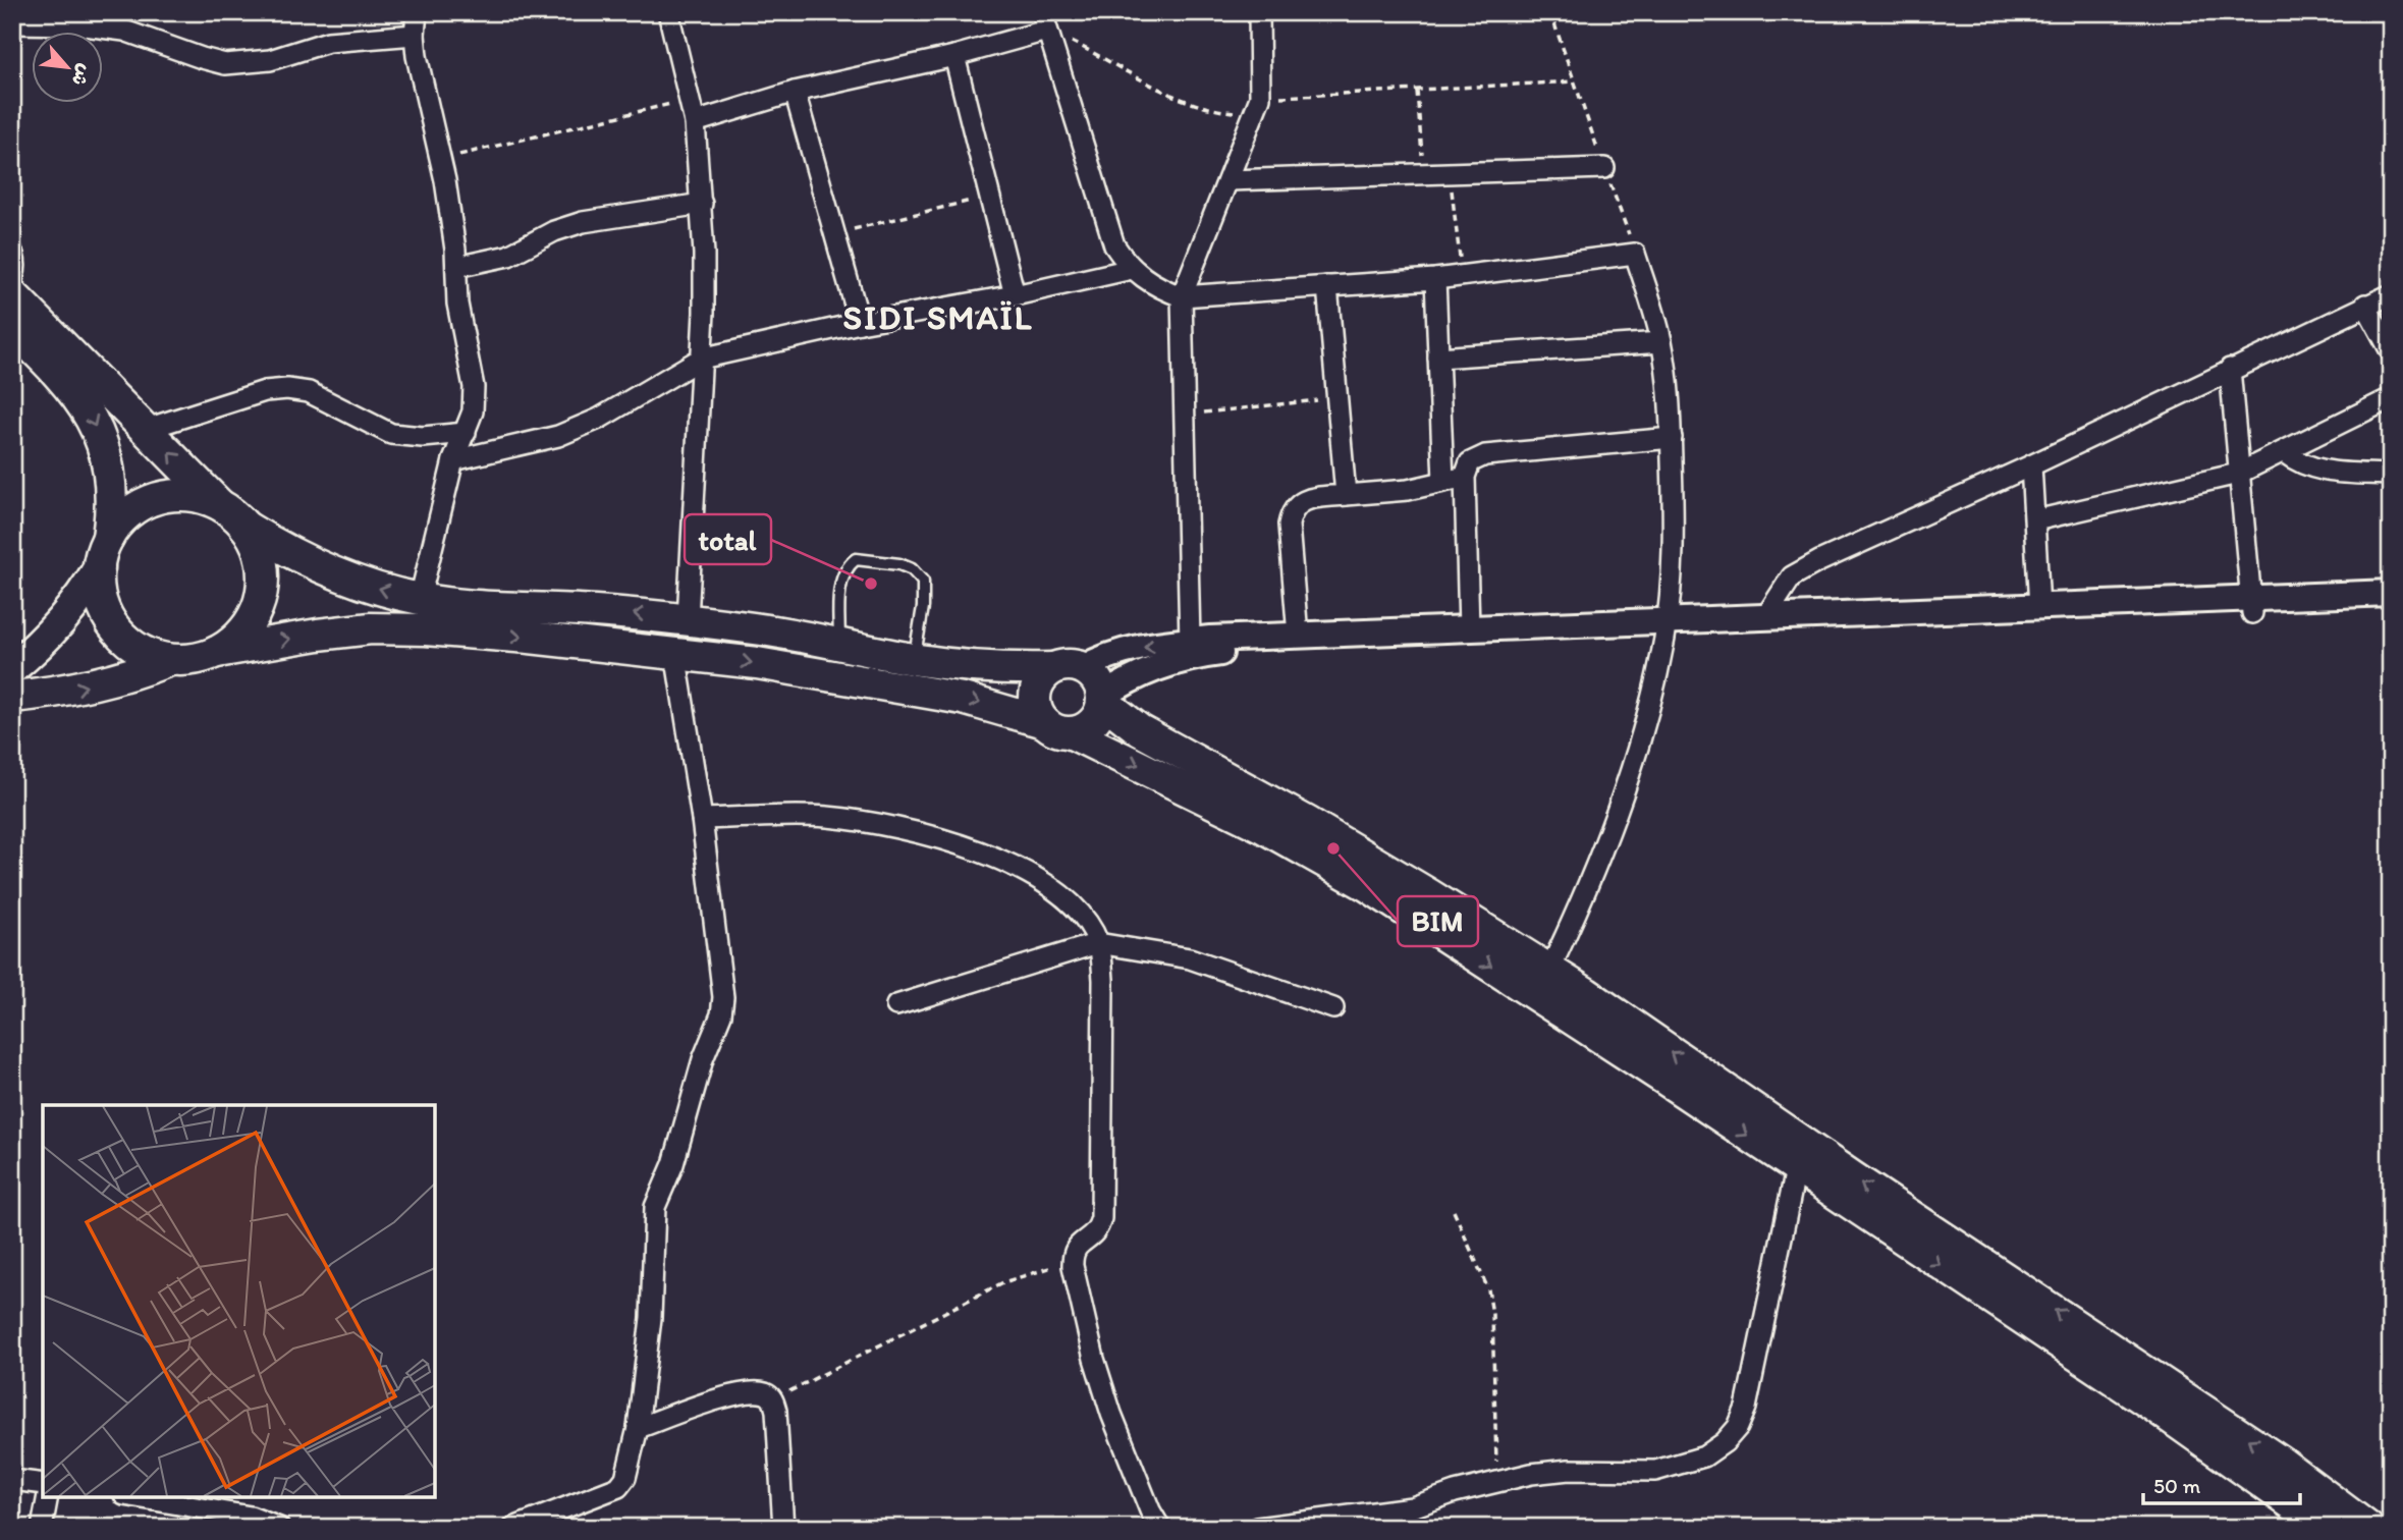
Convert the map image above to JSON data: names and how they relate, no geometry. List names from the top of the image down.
{
  "districts": ["SIDI SMAÏL"],
  "places": ["total", "BIM"],
  "scale_bar": "50 m",
  "north": "bottom right"
}
